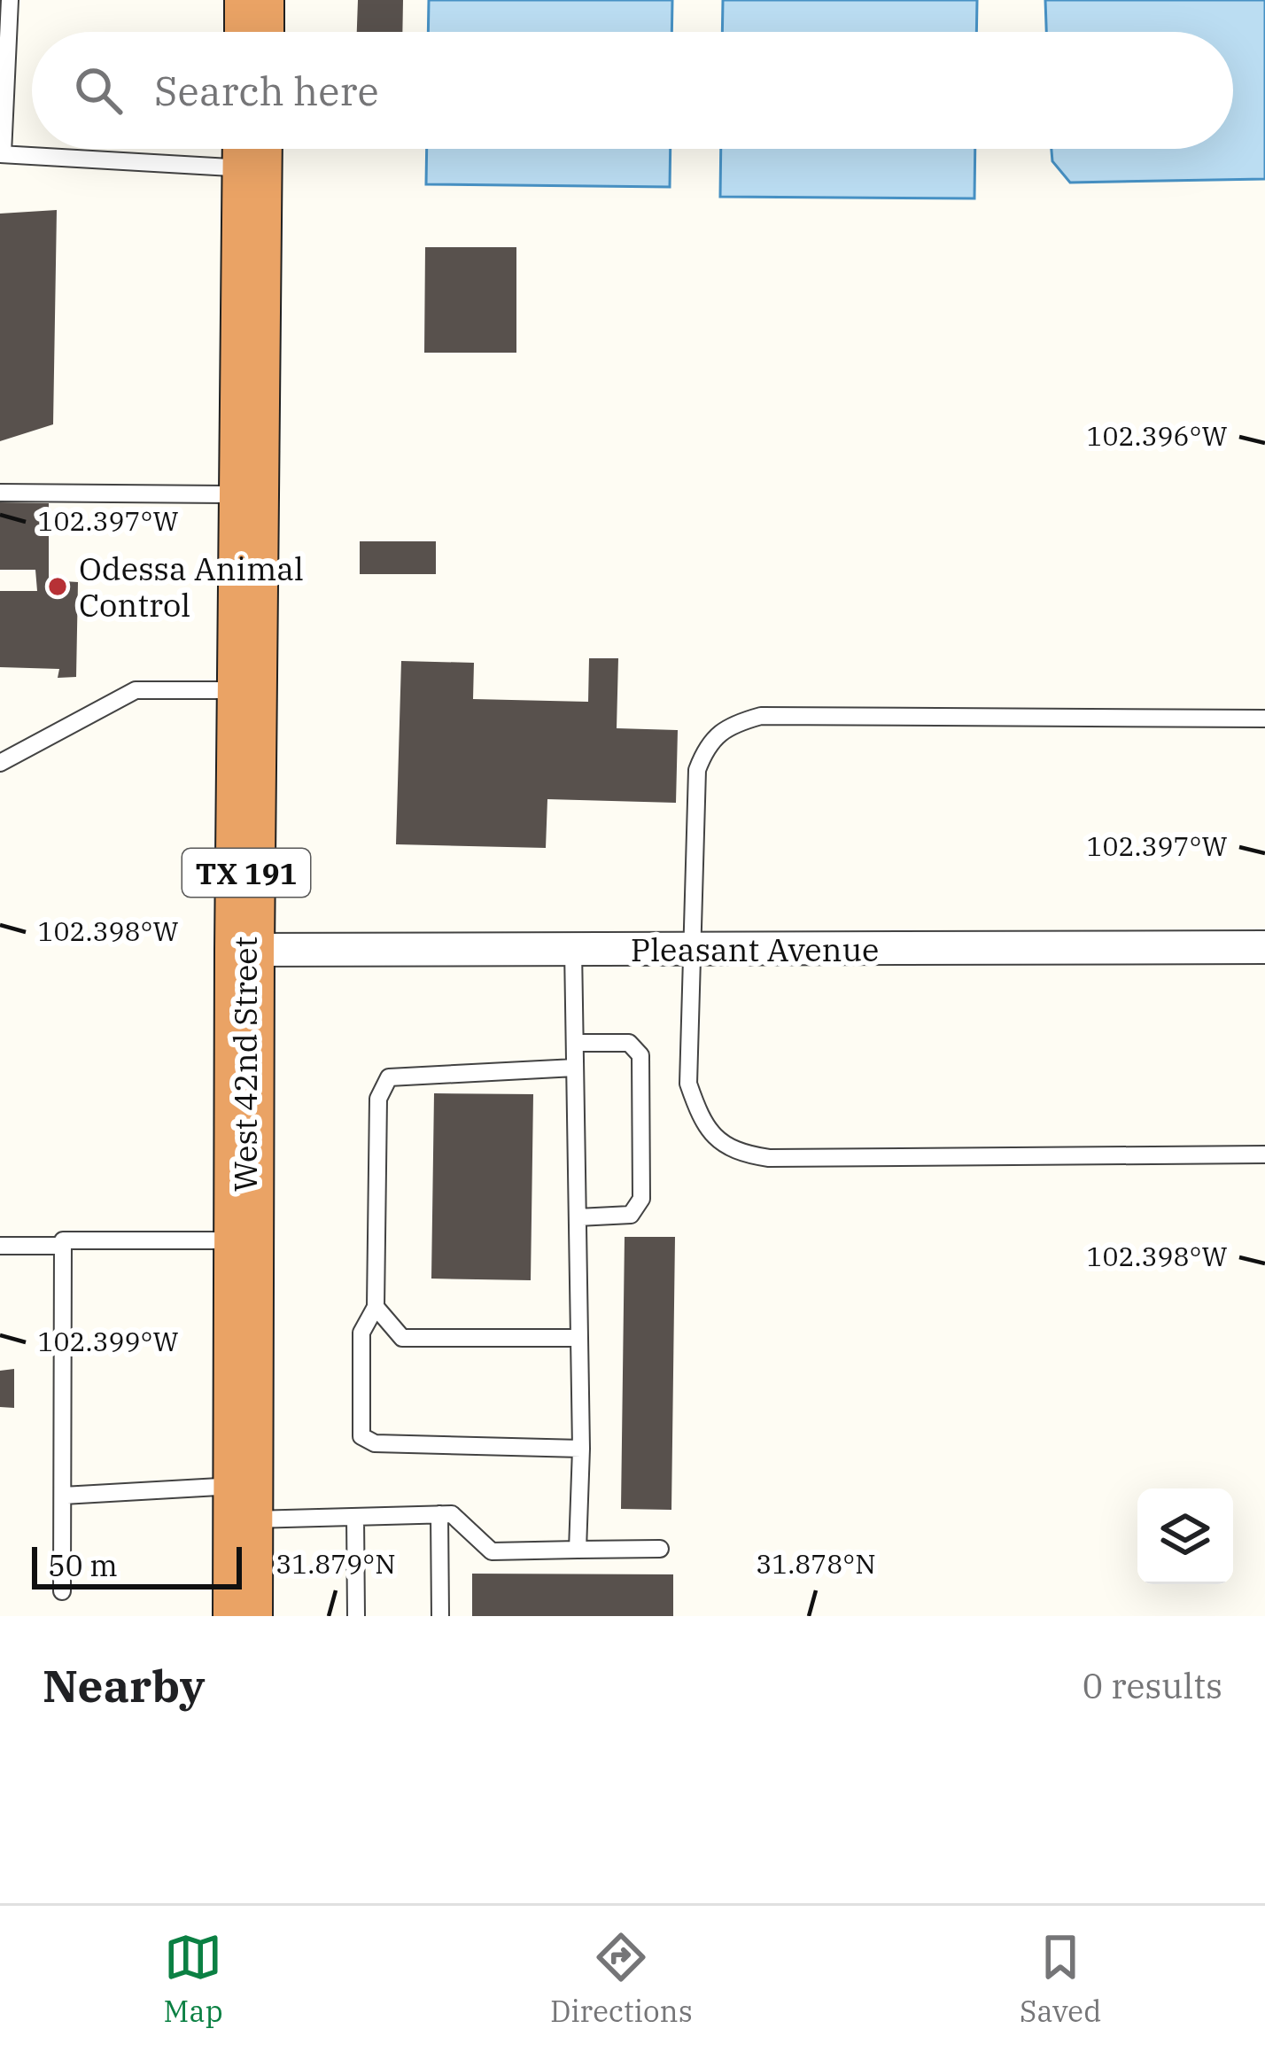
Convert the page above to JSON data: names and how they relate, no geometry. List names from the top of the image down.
{
  "streets": {
    "highway": ["TX 191", "West 42nd Street"],
    "street": ["Pleasant Avenue"]
  },
  "crossings": [
    ["Pleasant Avenue", "West 42nd Street"]
  ],
  "places": ["Odessa Animal Control"],
  "scale_bar": "50 m",
  "page": {
    "search": "Search here",
    "scale": "50 m",
    "heading": ["Nearby", "0 results"],
    "nav": ["Map", "Directions", "Saved"]
  },
  "coordinates": [
    "102.396°W",
    "102.397°W",
    "102.398°W",
    "102.399°W",
    "31.879°N",
    "31.878°N"
  ]
}
